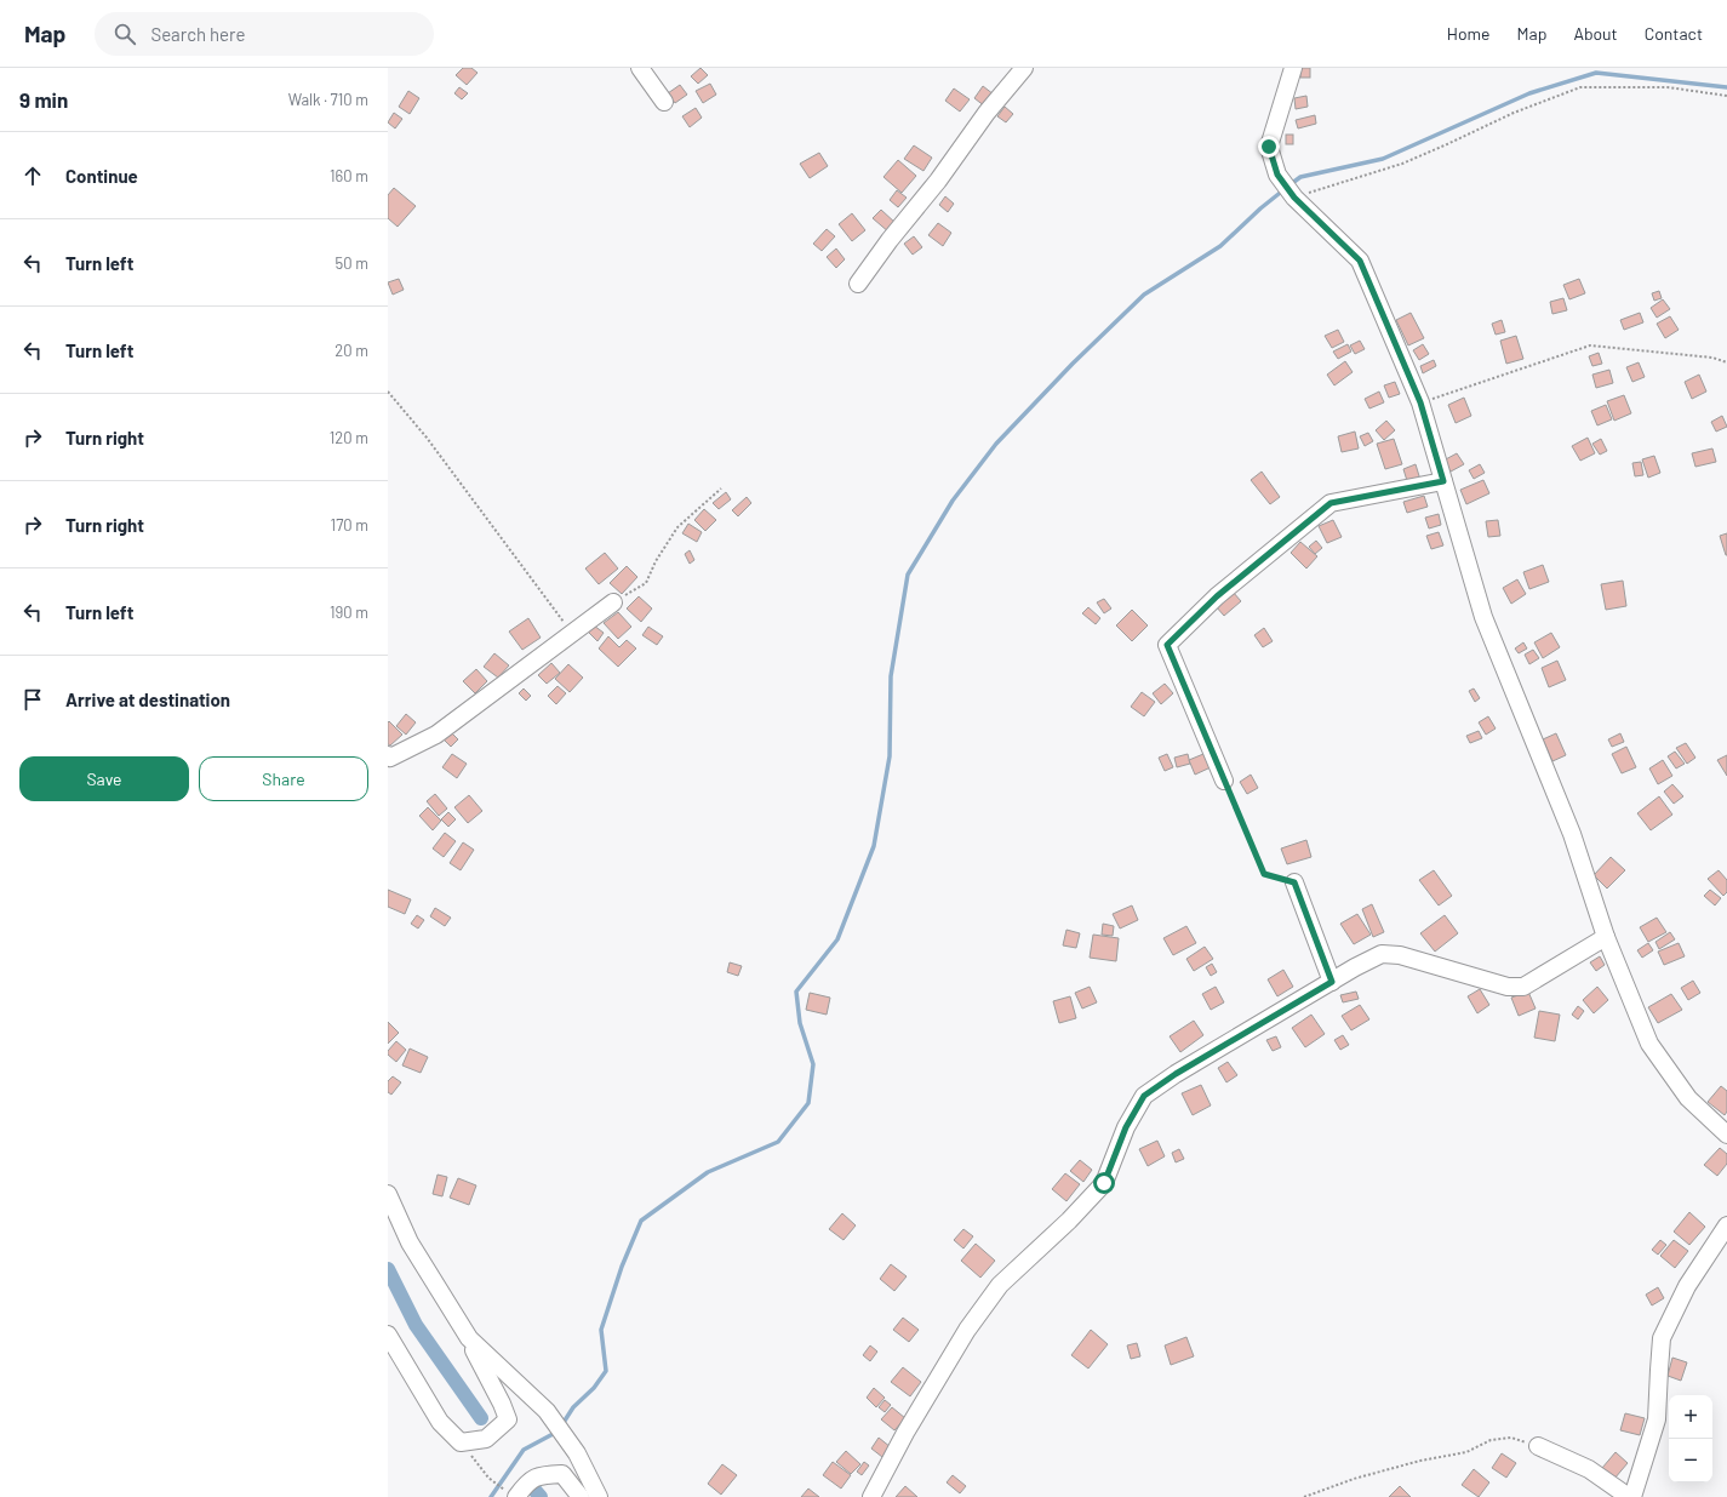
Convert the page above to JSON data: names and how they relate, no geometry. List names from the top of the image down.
{
  "page": {
    "header": "Map",
    "search": "Search here",
    "nav": [
      "Home",
      "Map",
      "About",
      "Contact"
    ],
    "heading": ["9 min", "Walk · 710 m"],
    "list": [
      ["Continue", "160 m"],
      ["Turn left", "50 m"],
      ["Turn left", "20 m"],
      ["Turn right", "120 m"],
      ["Turn right", "170 m"],
      ["Turn left", "190 m"],
      "Arrive at destination"
    ],
    "buttons": ["Save", "Share"],
    "map_buttons": ["+", "−"]
  }
}
